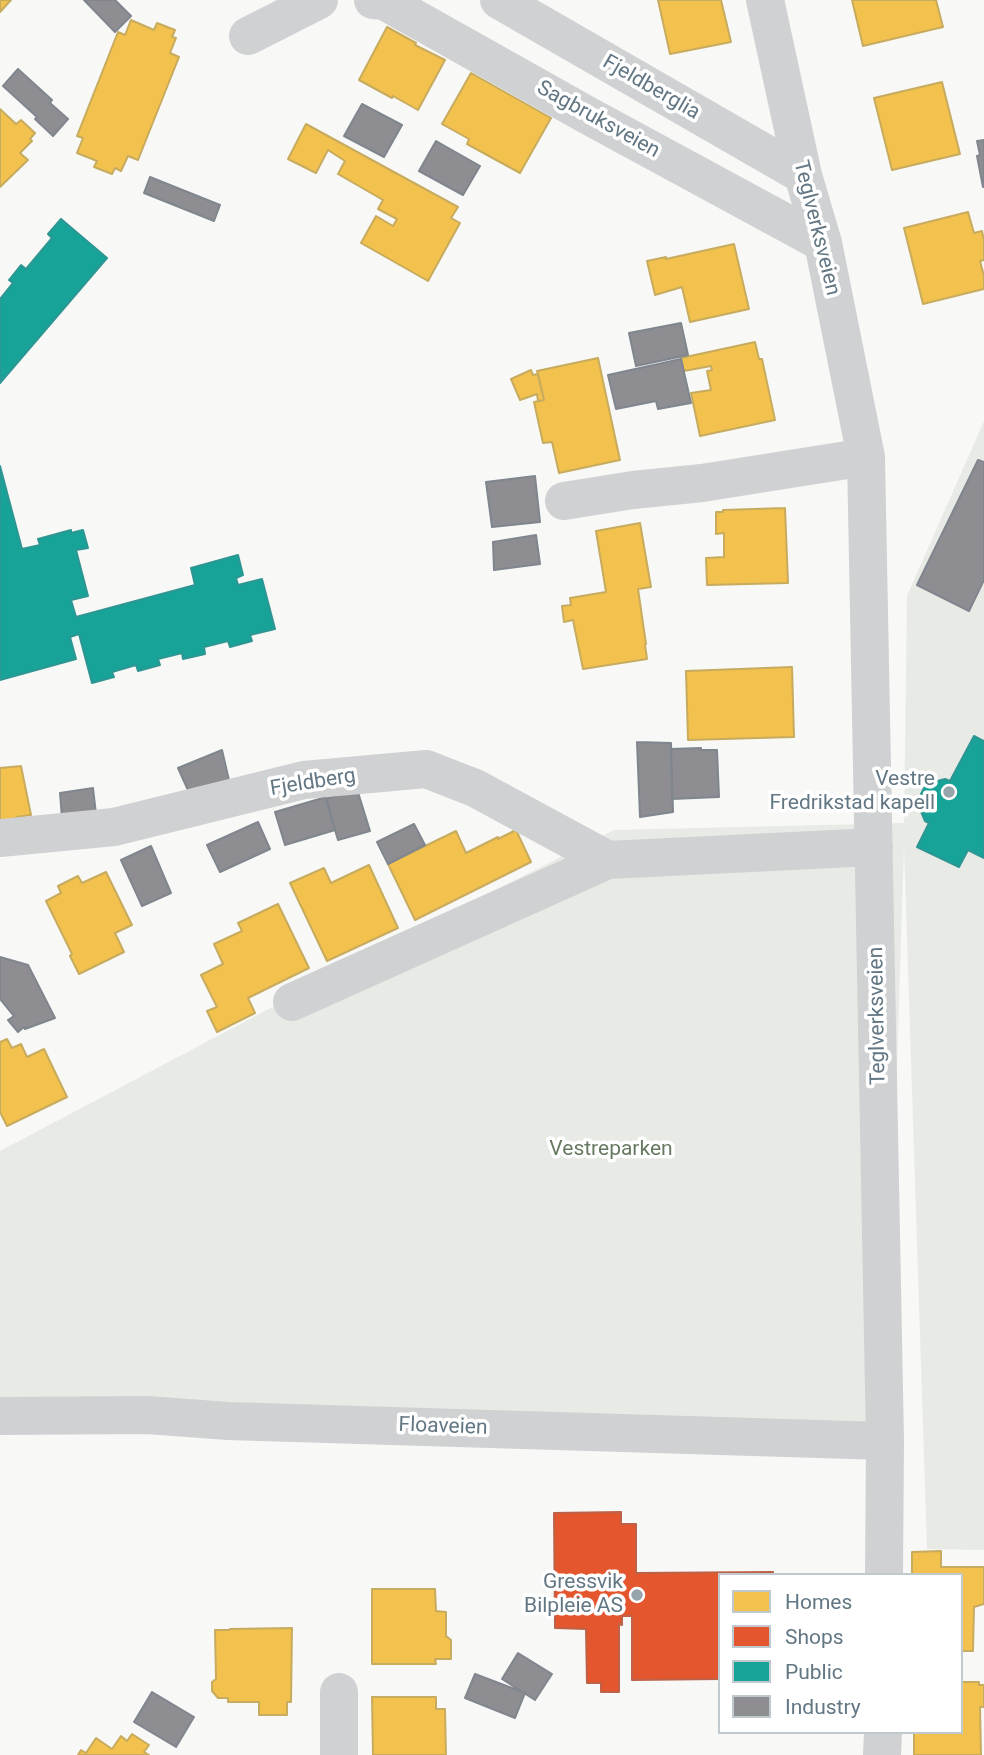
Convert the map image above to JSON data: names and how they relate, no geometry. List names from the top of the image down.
{
  "streets": {
    "street": [
      "Fjeldberglia",
      "Sagbruksveien",
      "Teglverksveien",
      "Fjeldberg",
      "Floaveien"
    ]
  },
  "crossings": [
    ["Fjeldberglia", "Teglverksveien"],
    ["Sagbruksveien", "Teglverksveien"],
    ["Teglverksveien", "Floaveien"]
  ],
  "parks": ["Vestreparken"],
  "places": ["Vestre Fredrikstad kapell", "Gressvik Bilpleie AS"],
  "legend": [
    "Homes",
    "Shops",
    "Public",
    "Industry"
  ]
}
